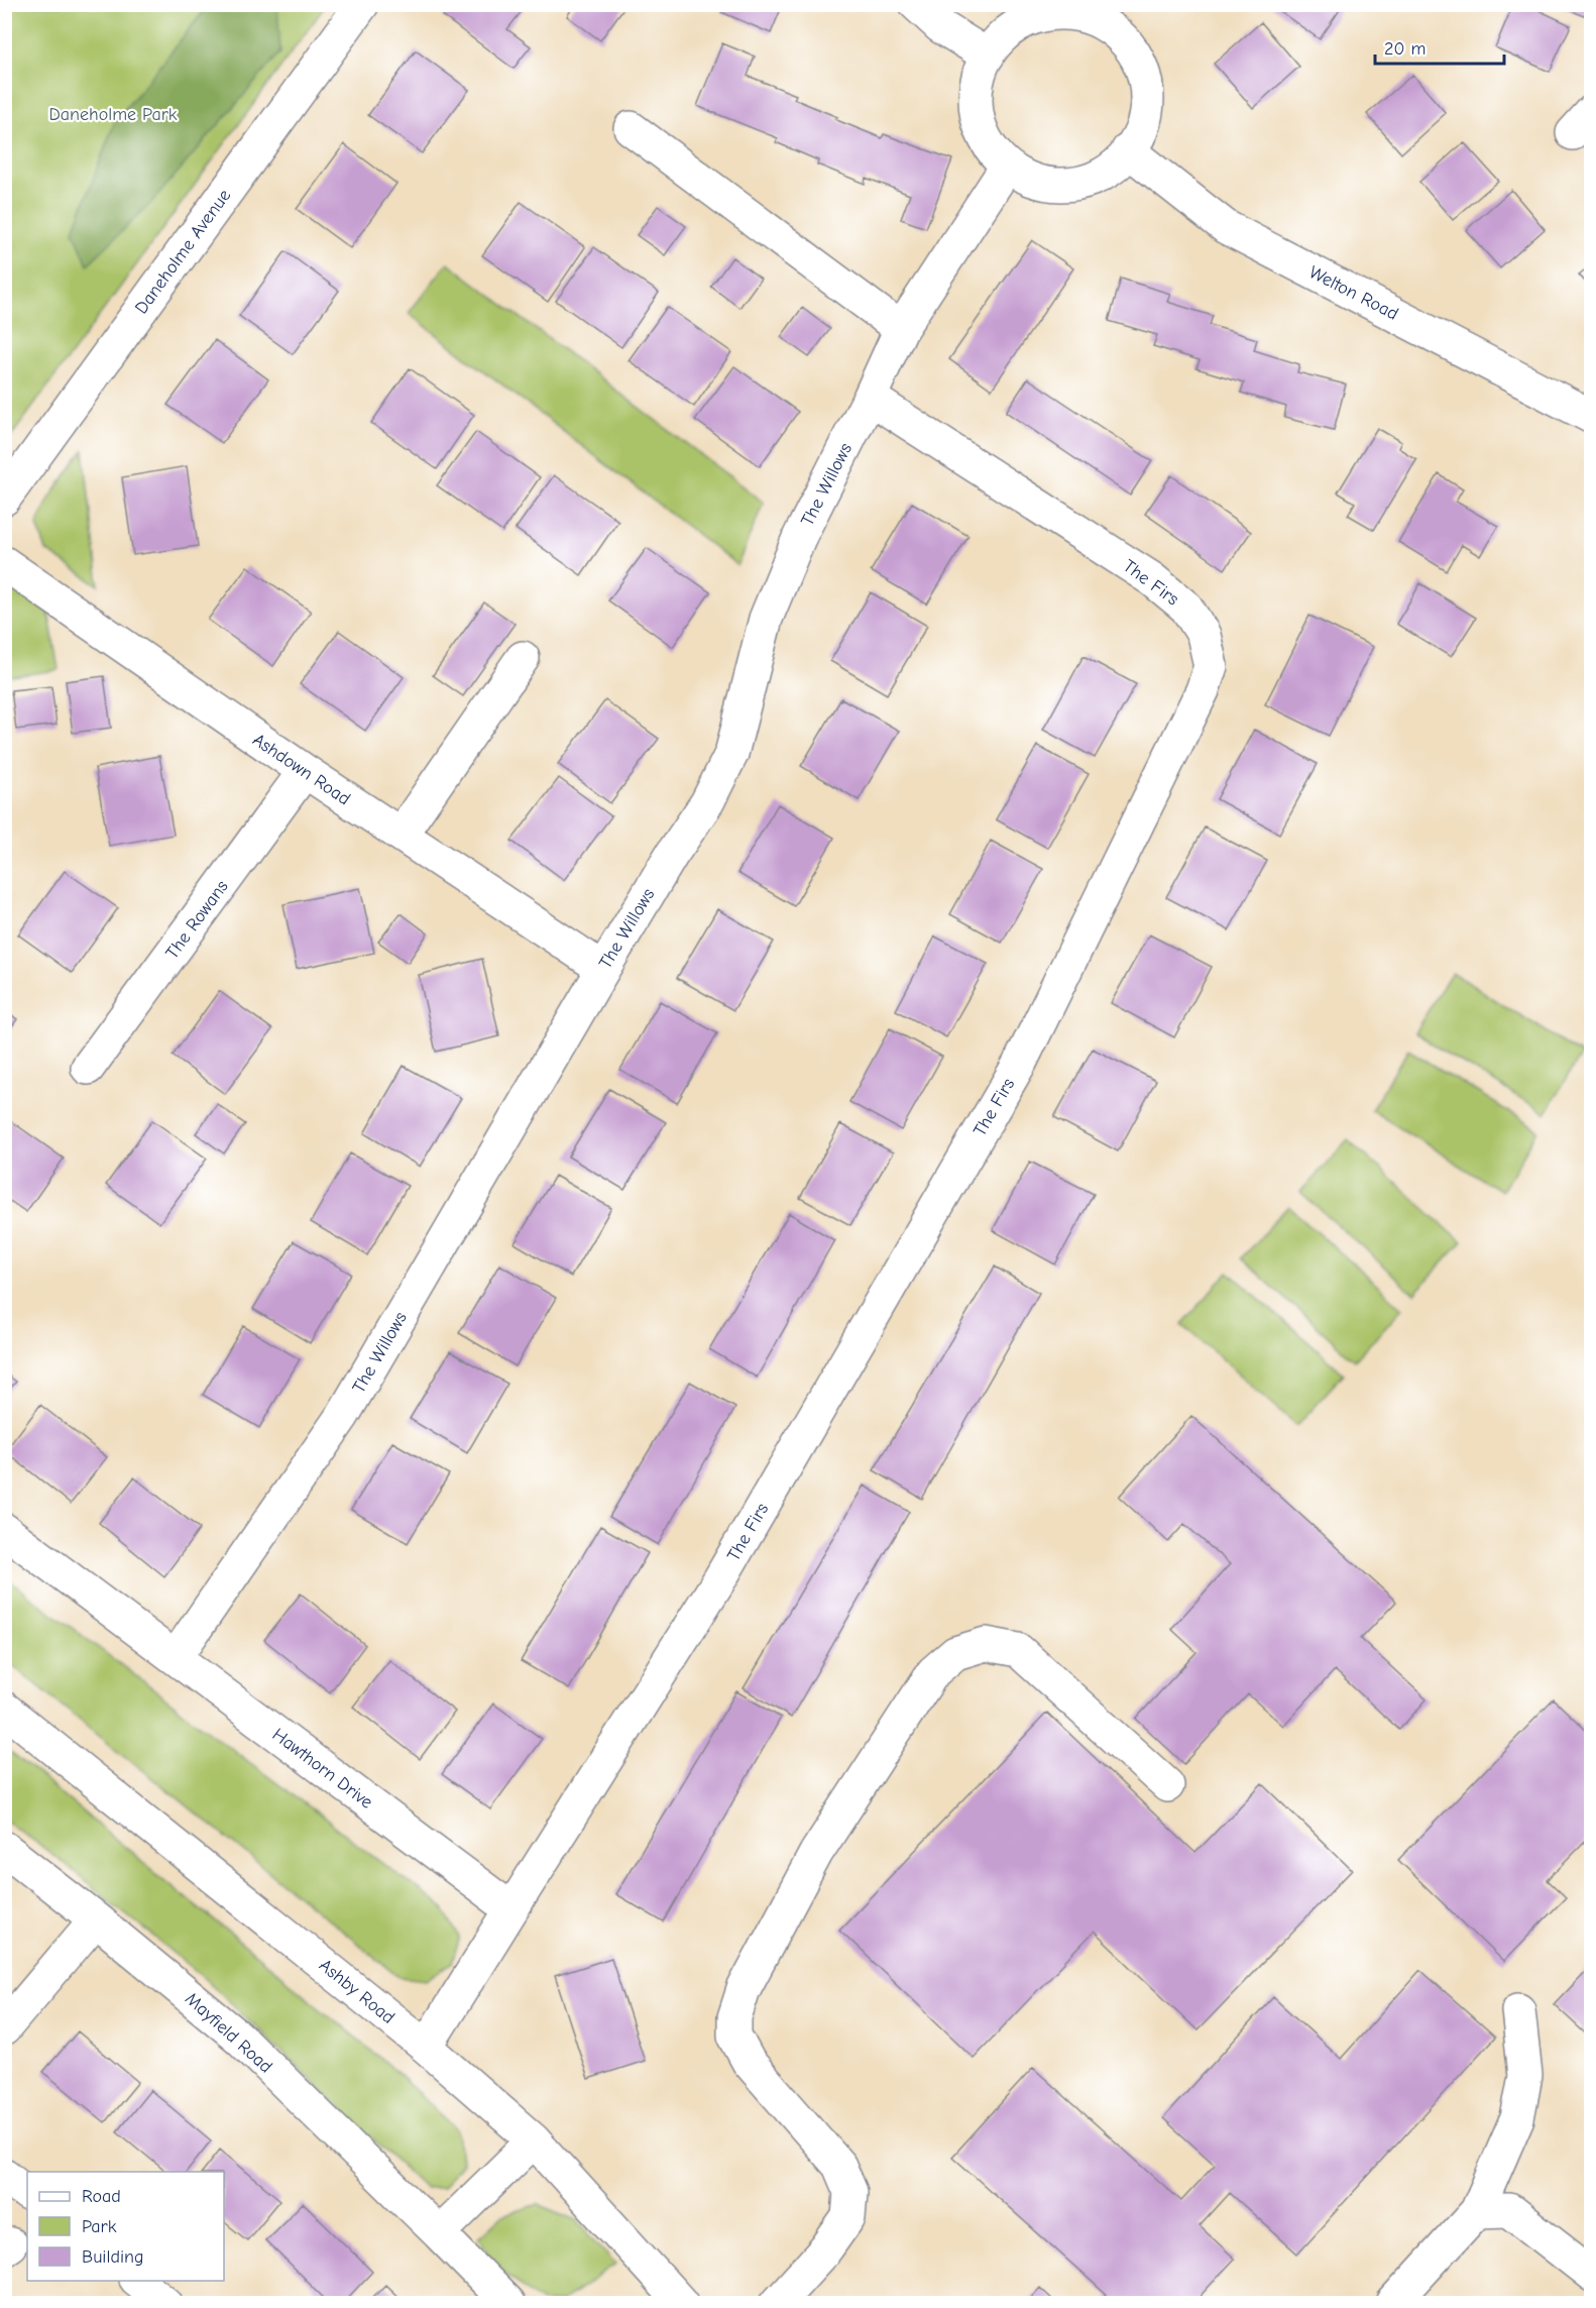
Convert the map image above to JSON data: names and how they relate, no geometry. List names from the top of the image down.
{
  "streets": {
    "street": [
      "Daneholme Avenue",
      "Welton Road",
      "The Willows",
      "The Firs",
      "Ashdown Road",
      "The Rowans",
      "Hawthorn Drive",
      "Ashby Road",
      "Mayfield Road"
    ]
  },
  "crossings": [
    ["Welton Road", "The Willows"],
    ["The Willows", "The Firs"],
    ["The Willows", "Ashdown Road"],
    ["The Willows", "Hawthorn Drive"],
    ["The Firs", "Hawthorn Drive"],
    ["Ashdown Road", "The Rowans"]
  ],
  "parks": ["Daneholme Park"],
  "legend": ["Road", "Park", "Building"],
  "scale_bar": "20 m"
}
